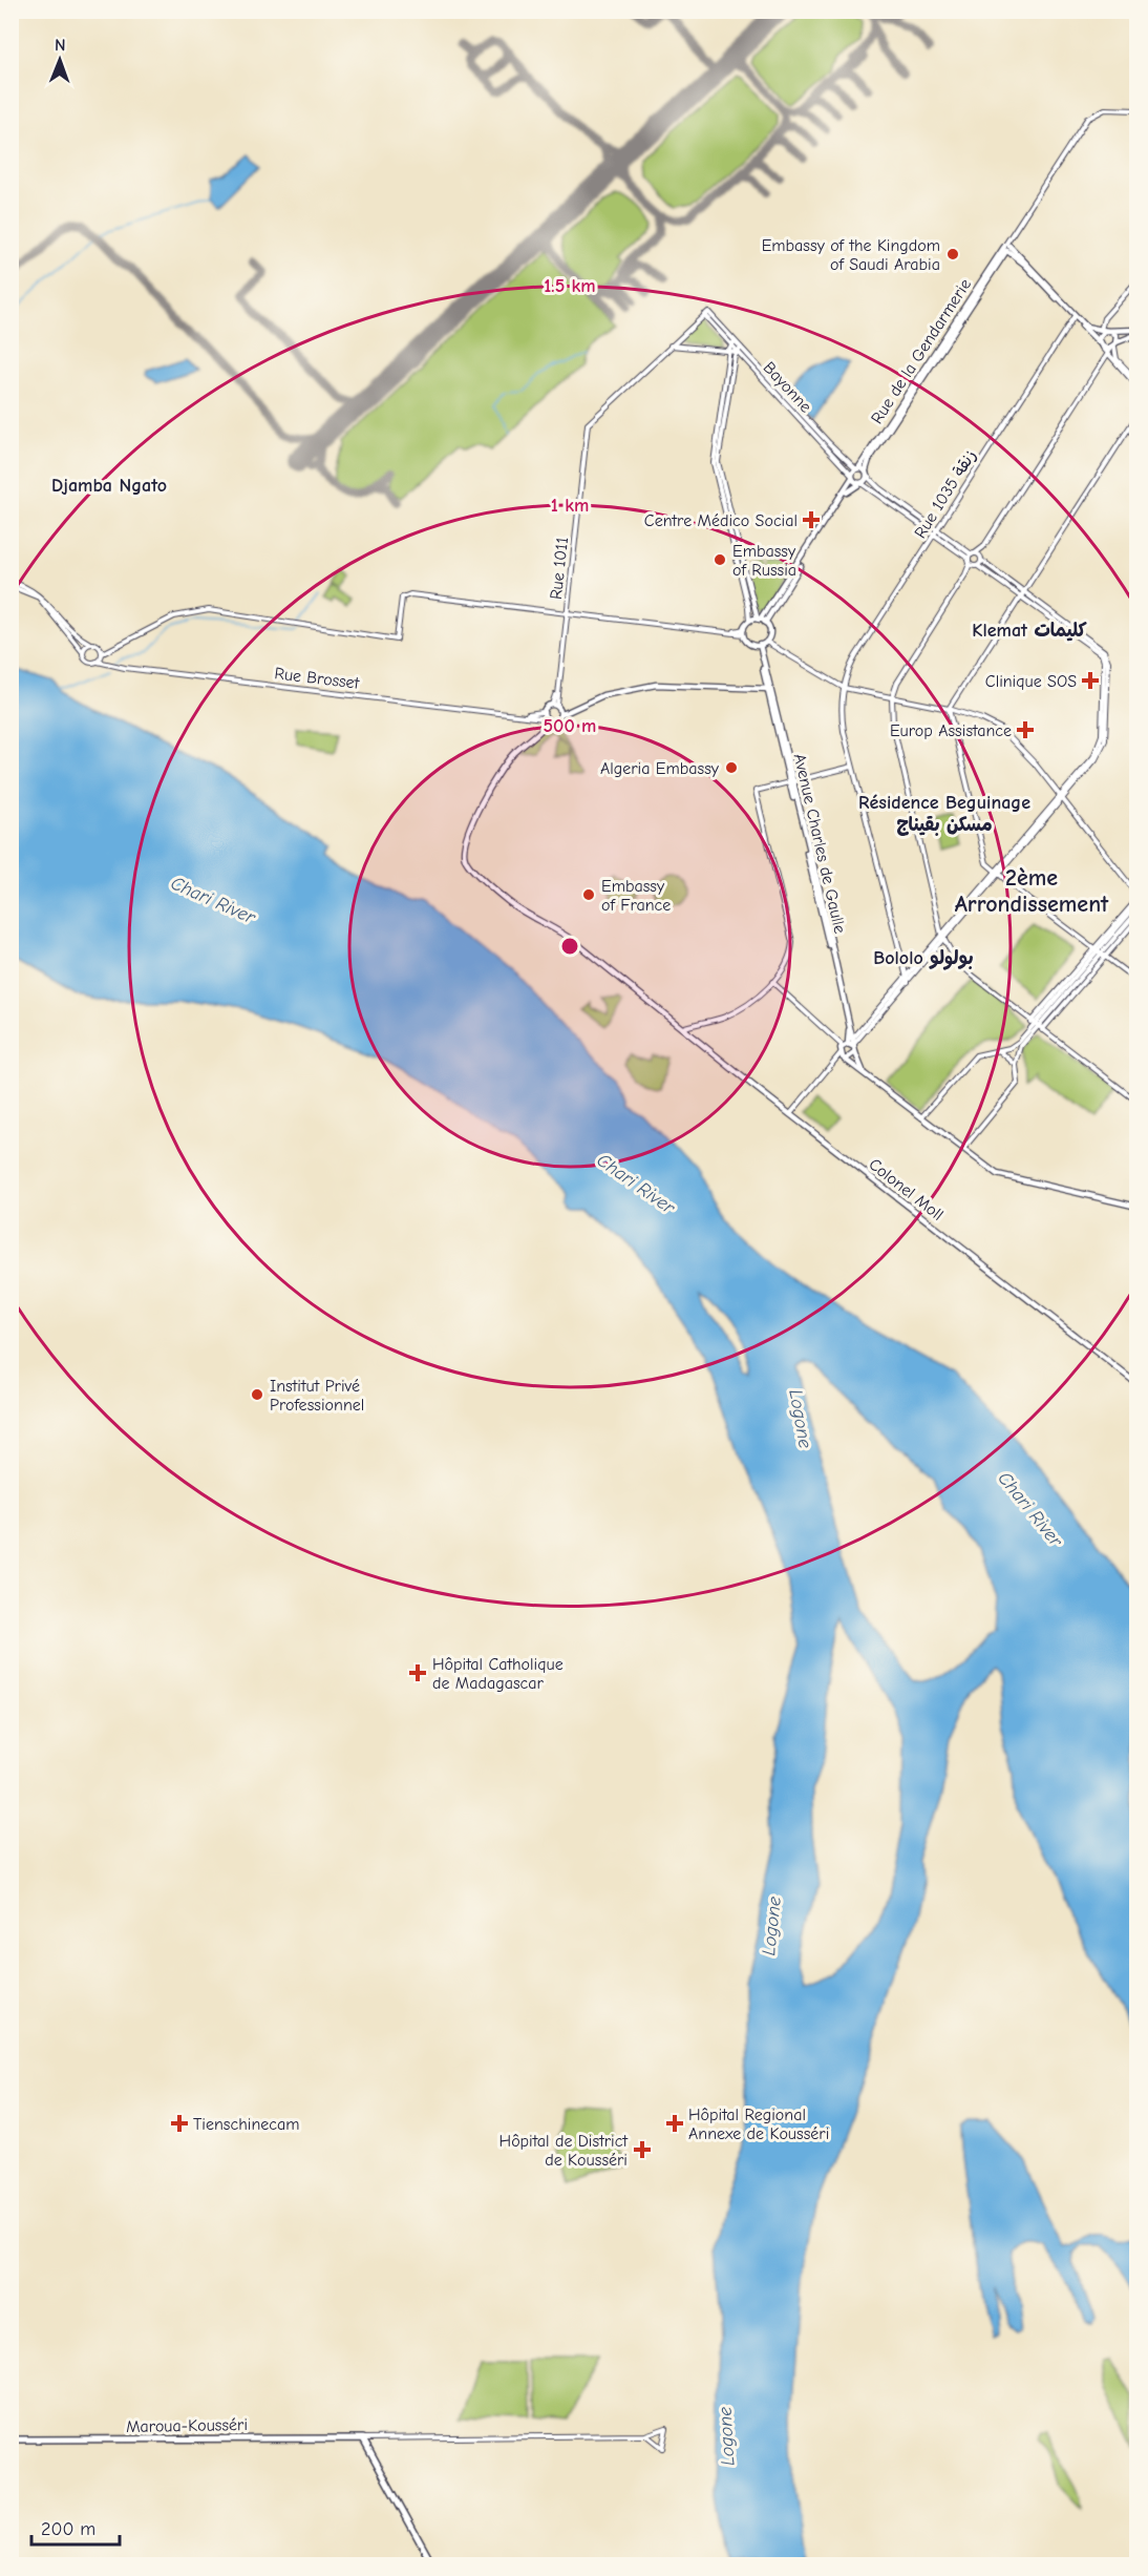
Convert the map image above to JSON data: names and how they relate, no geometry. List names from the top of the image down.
{
  "streets": {
    "highway": ["Maroua-Kousséri"],
    "main road": [
      "Rue de la Gendarmerie",
      "Bayonne",
      "Rue 1035 زنقة",
      "Rue 1011",
      "Rue Brosset",
      "Avenue Charles de Gaulle",
      "Colonel Moll"
    ]
  },
  "crossings": [
    ["Rue de la Gendarmerie", "Bayonne"],
    ["Rue de la Gendarmerie", "Avenue Charles de Gaulle"],
    ["Bayonne", "Rue 1011"]
  ],
  "districts": [
    "Djamba Ngato",
    "Klemat كليمات",
    "Résidence Beguinage مسكن بقيناج",
    "2ème Arrondissement",
    "Bololo بولولو"
  ],
  "water": ["Chari River", "Logone"],
  "places": {
    "other": [
      "Embassy of the Kingdom of Saudi Arabia",
      "Embassy of Russia",
      "Algeria Embassy",
      "Embassy of France",
      "Institut Privé Professionnel"
    ],
    "health": [
      "Centre Médico Social",
      "Clinique SOS",
      "Europ Assistance",
      "Hôpital Catholique de Madagascar",
      "Tienschinecam",
      "Hôpital Regional Annexe de Kousséri",
      "Hôpital de District de Kousséri"
    ]
  },
  "scale_bar": "200 m",
  "north": "top",
  "rings": ["1.5 km", "1 km", "500 m"]
}
